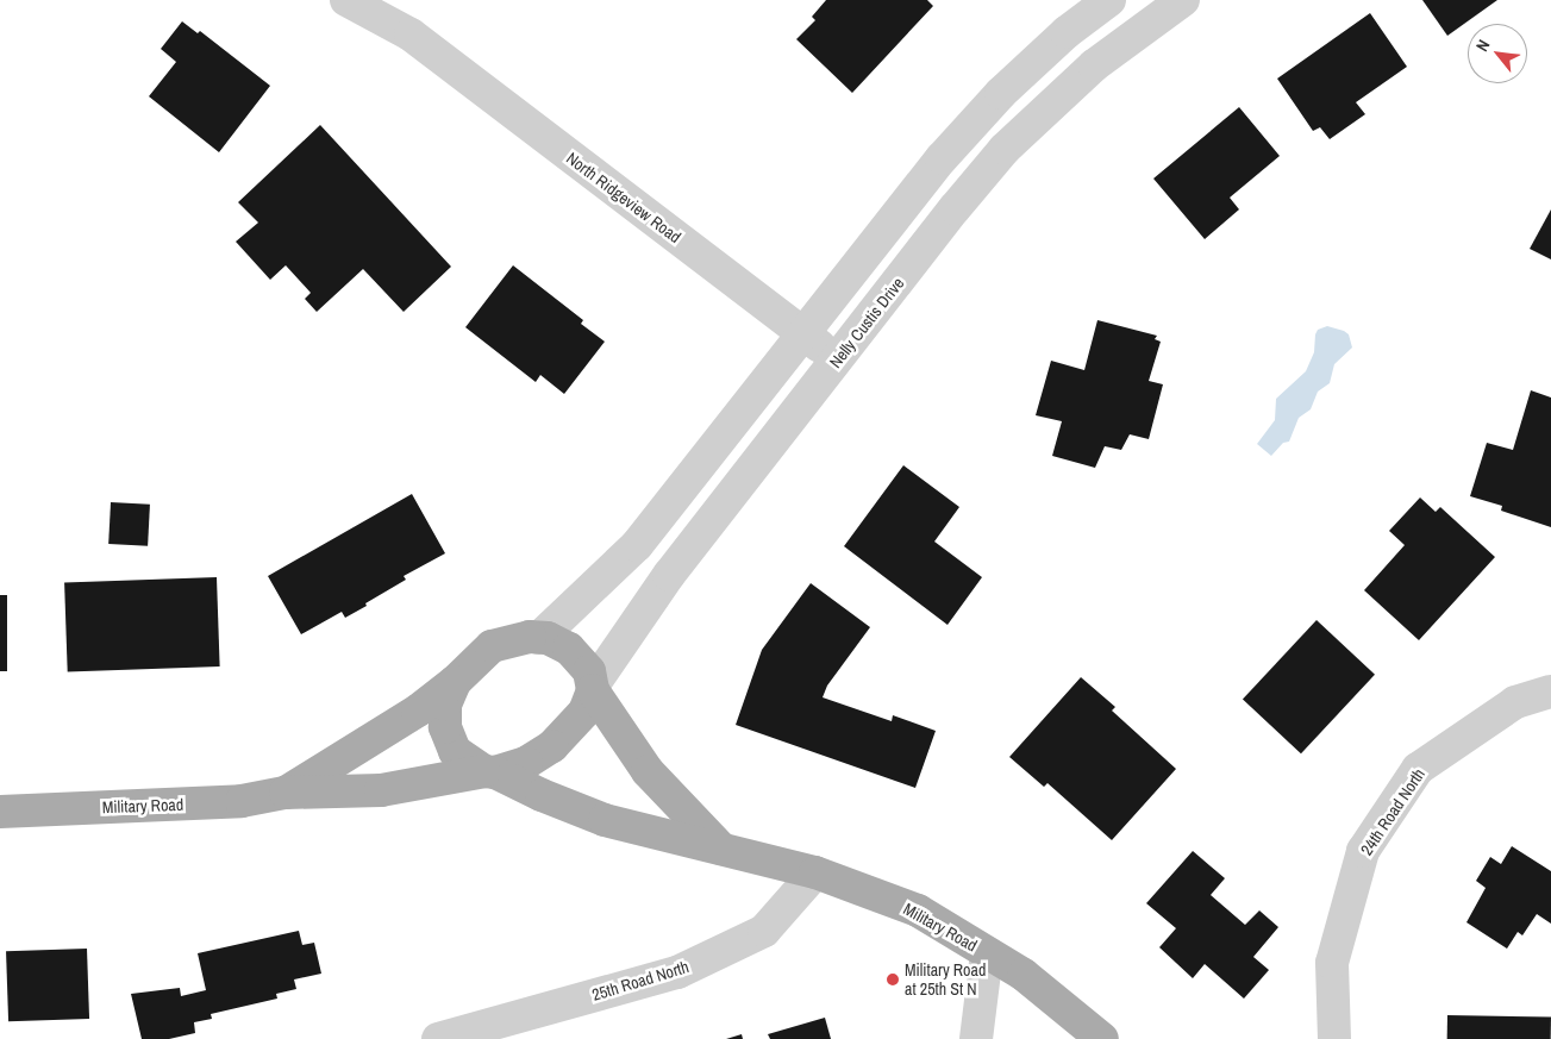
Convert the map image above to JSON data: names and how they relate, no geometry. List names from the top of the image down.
{
  "streets": {
    "main road": ["Military Road"],
    "street": [
      "North Ridgeview Road",
      "Nelly Custis Drive",
      "24th Road North",
      "25th Road North"
    ]
  },
  "crossings": [
    ["North Ridgeview Road", "Nelly Custis Drive"],
    ["Nelly Custis Drive", "Military Road"],
    ["Military Road", "25th Road North"]
  ],
  "places": ["Military Road at 25th St N"],
  "north": "top left"
}
